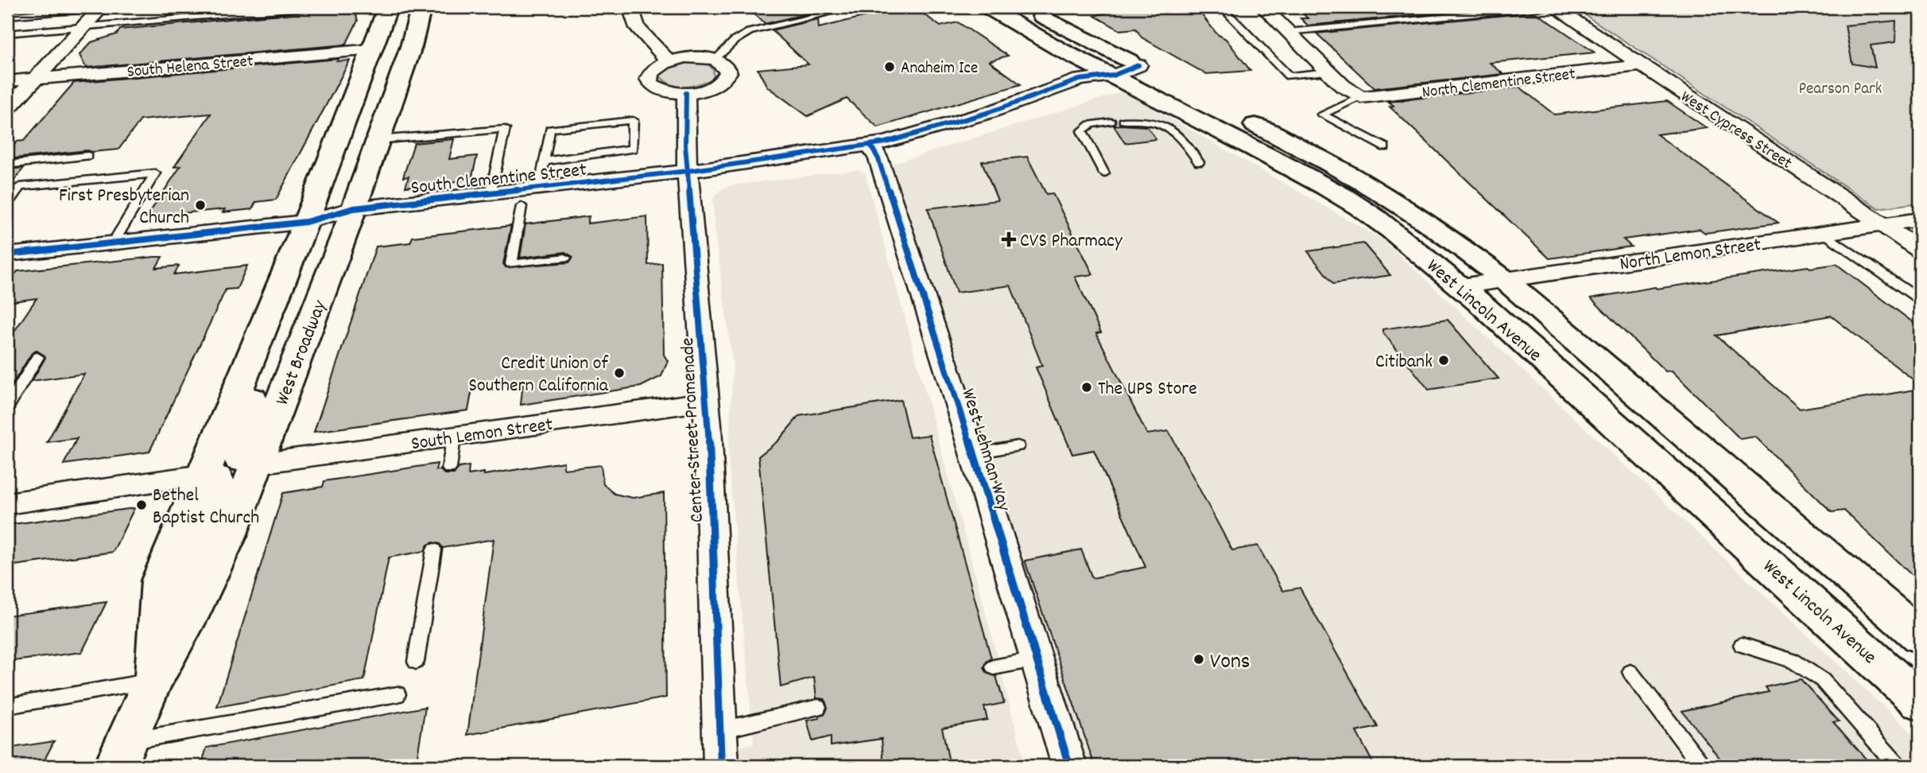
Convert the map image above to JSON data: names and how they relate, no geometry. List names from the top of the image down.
{
  "streets": {
    "main road": ["West Lincoln Avenue", "West Broadway"],
    "street": [
      "South Helena Street",
      "North Clementine Street",
      "West Cypress Street",
      "South Clementine Street",
      "North Lemon Street",
      "Center Street Promenade",
      "South Lemon Street",
      "West Lehman Way"
    ]
  },
  "crossings": [
    ["South Helena Street", "West Broadway"],
    ["North Clementine Street", "West Cypress Street"],
    ["West Cypress Street", "North Lemon Street"],
    ["South Clementine Street", "West Lincoln Avenue"],
    ["South Clementine Street", "West Broadway"],
    ["South Clementine Street", "Center Street Promenade"],
    ["South Clementine Street", "West Lehman Way"],
    ["North Lemon Street", "West Lincoln Avenue"],
    ["West Broadway", "South Lemon Street"],
    ["Center Street Promenade", "South Lemon Street"]
  ],
  "parks": ["Pearson Park"],
  "places": {
    "other": [
      "Anaheim Ice",
      "First Presbyterian Church",
      "Citibank",
      "Credit Union of Southern California",
      "The UPS Store",
      "Bethel Baptist Church",
      "Vons"
    ],
    "health": ["CVS Pharmacy"]
  }
}
